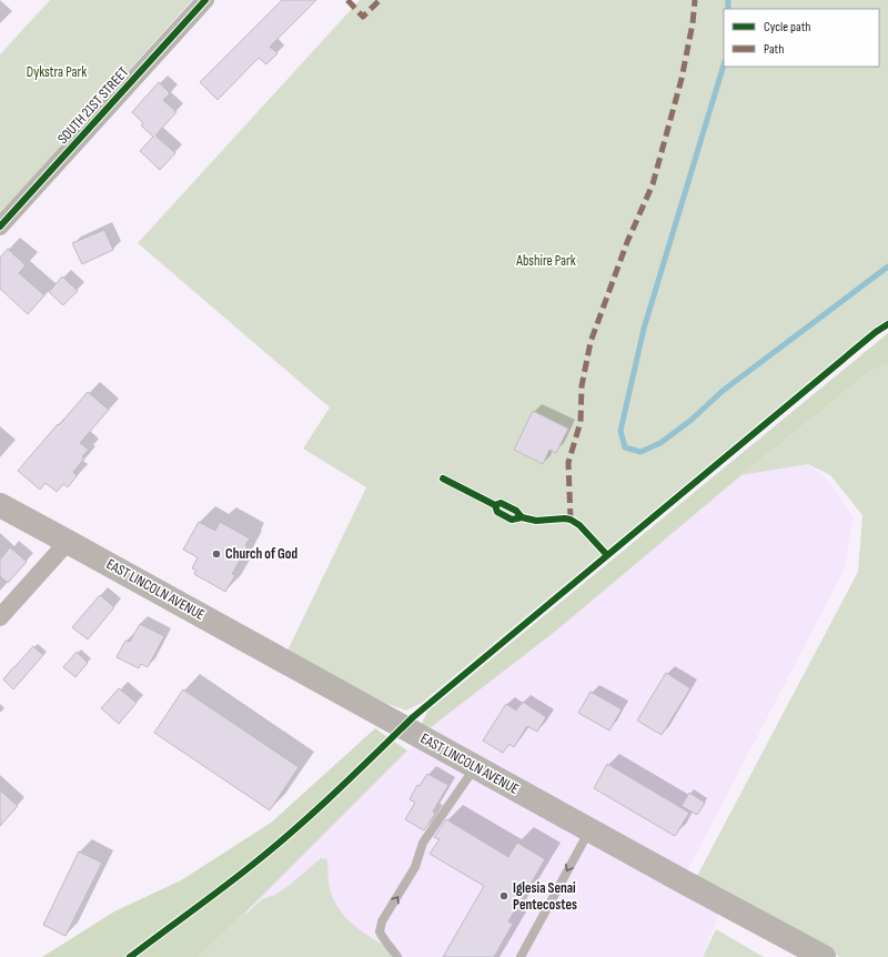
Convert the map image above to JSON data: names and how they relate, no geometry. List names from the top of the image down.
{
  "streets": {
    "main road": ["EAST LINCOLN AVENUE"],
    "street": ["SOUTH 21ST STREET"]
  },
  "parks": ["Dykstra Park", "Abshire Park"],
  "places": ["Church of God", "Iglesia Senai Pentecostes"],
  "legend": ["Cycle path", "Path"]
}
